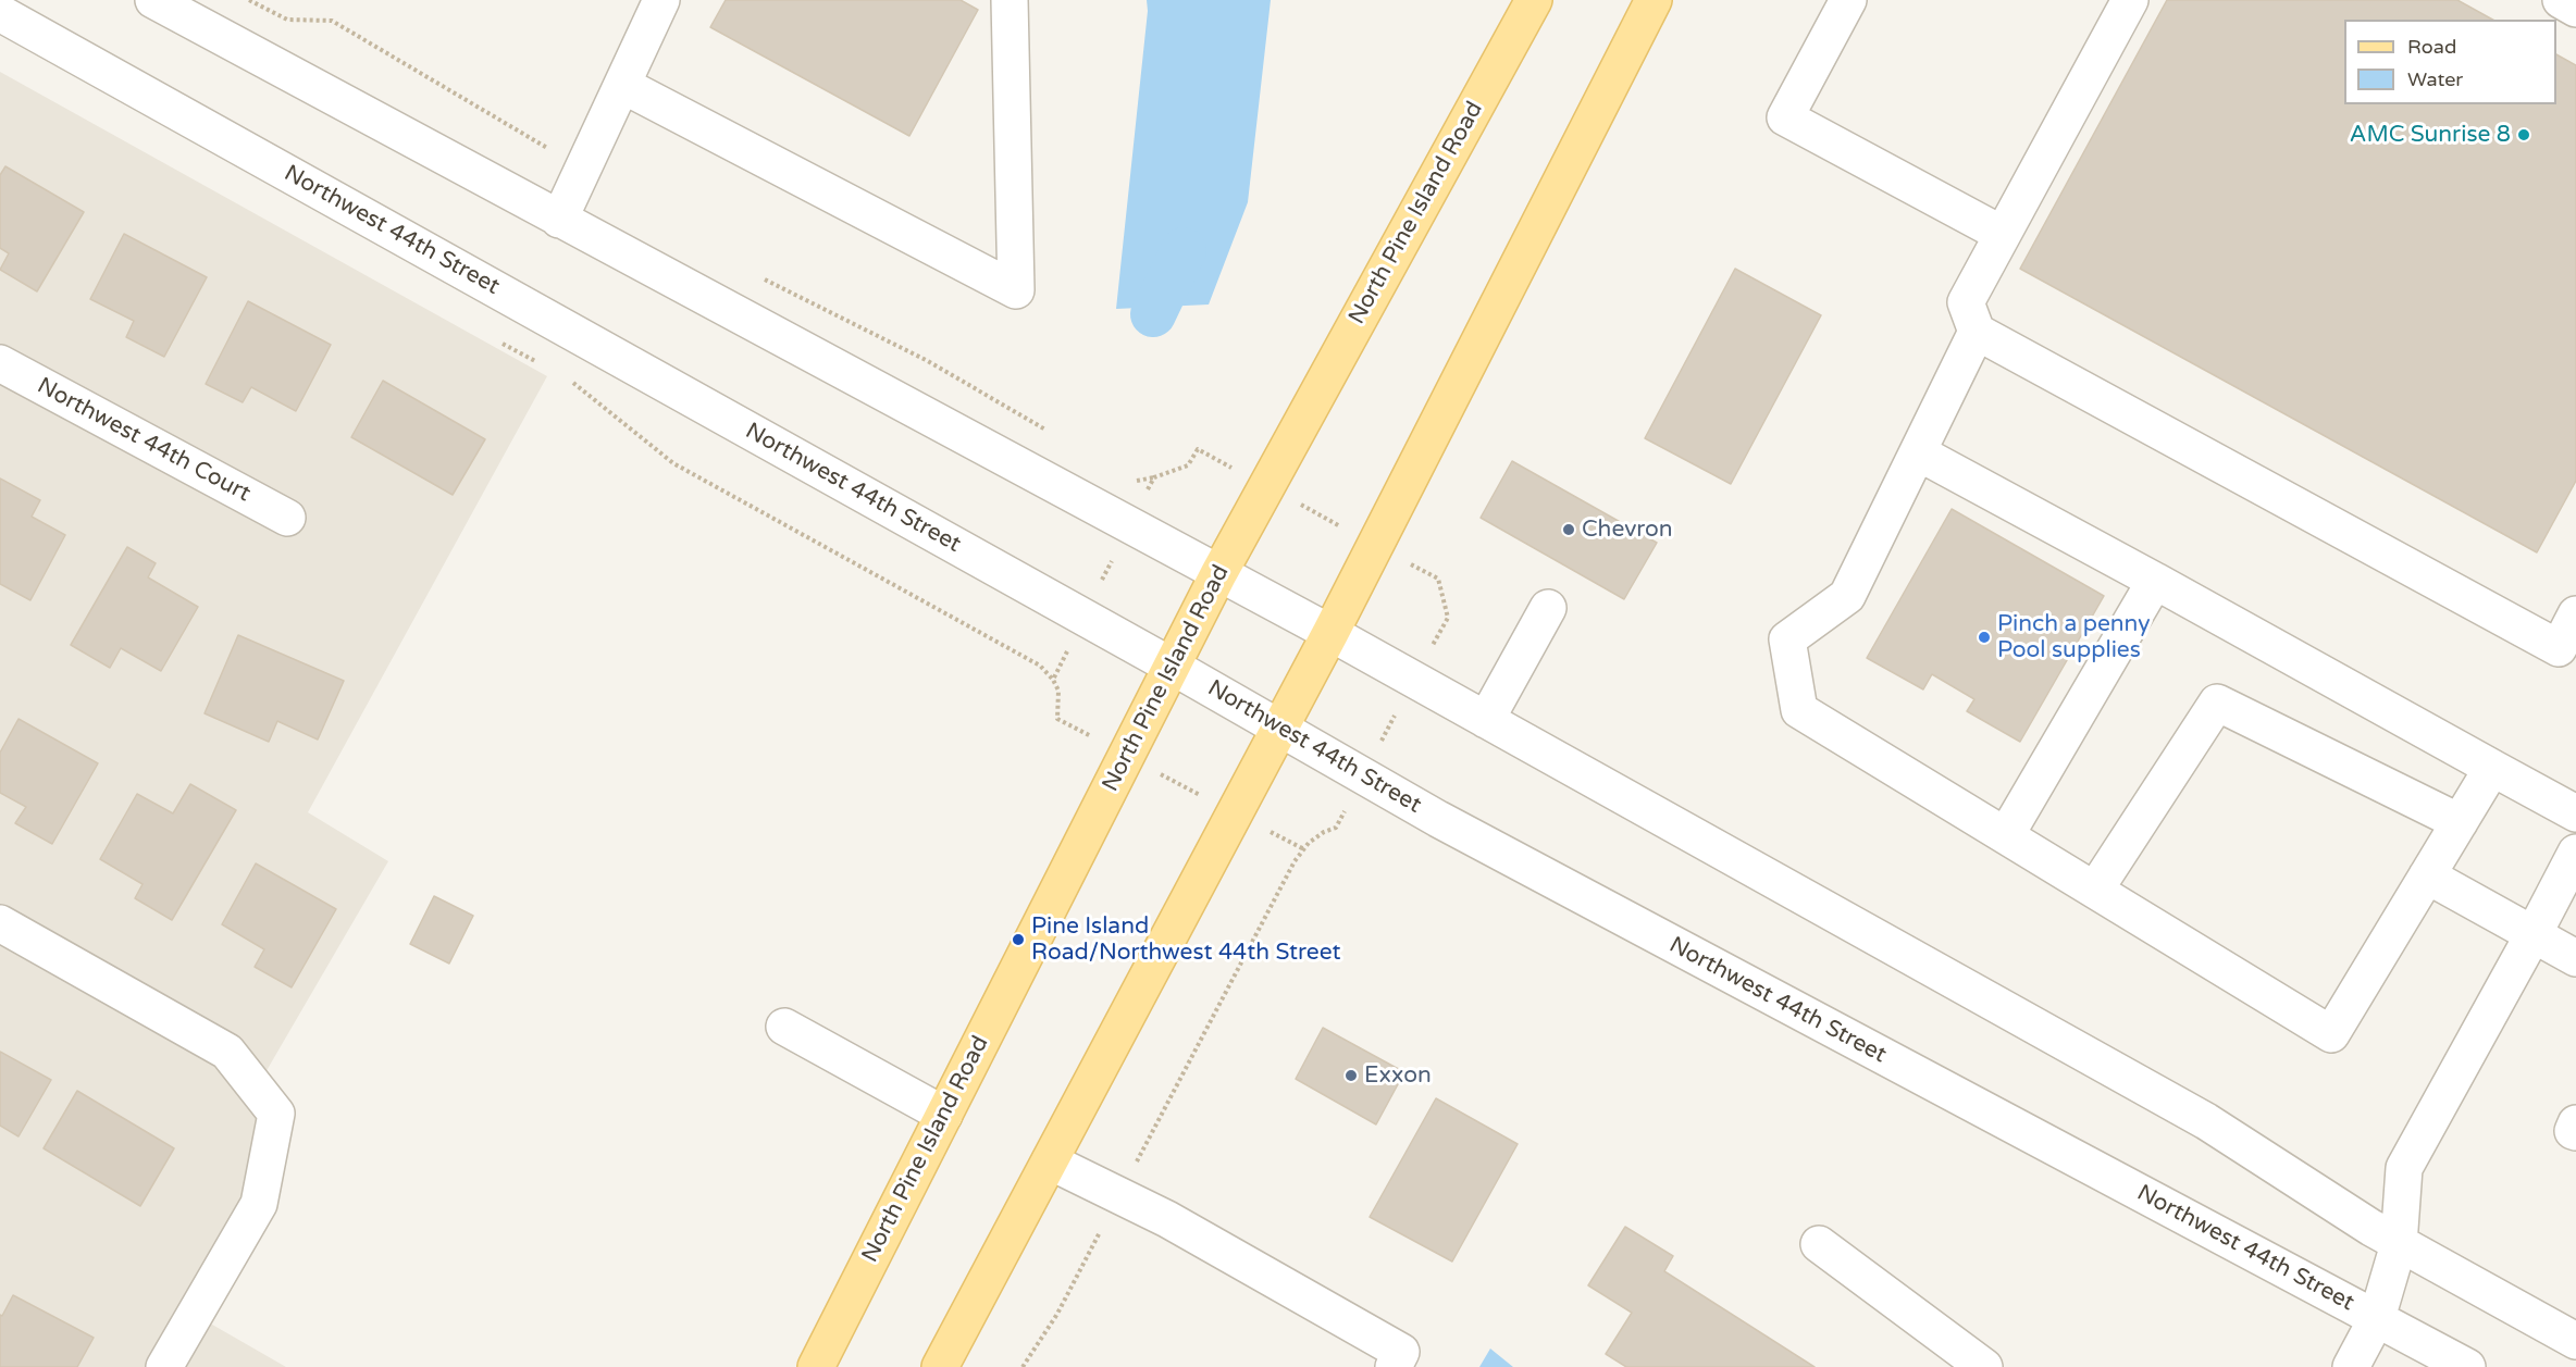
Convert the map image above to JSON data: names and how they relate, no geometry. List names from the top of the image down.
{
  "streets": {
    "main road": ["North Pine Island Road"],
    "street": ["Northwest 44th Street", "Northwest 44th Court"]
  },
  "crossings": [
    ["North Pine Island Road", "Northwest 44th Street"]
  ],
  "places": [
    "AMC Sunrise 8",
    "Chevron",
    "Pinch a penny Pool supplies",
    "Pine Island Road/Northwest 44th Street",
    "Exxon"
  ],
  "legend": ["Road", "Water"]
}
